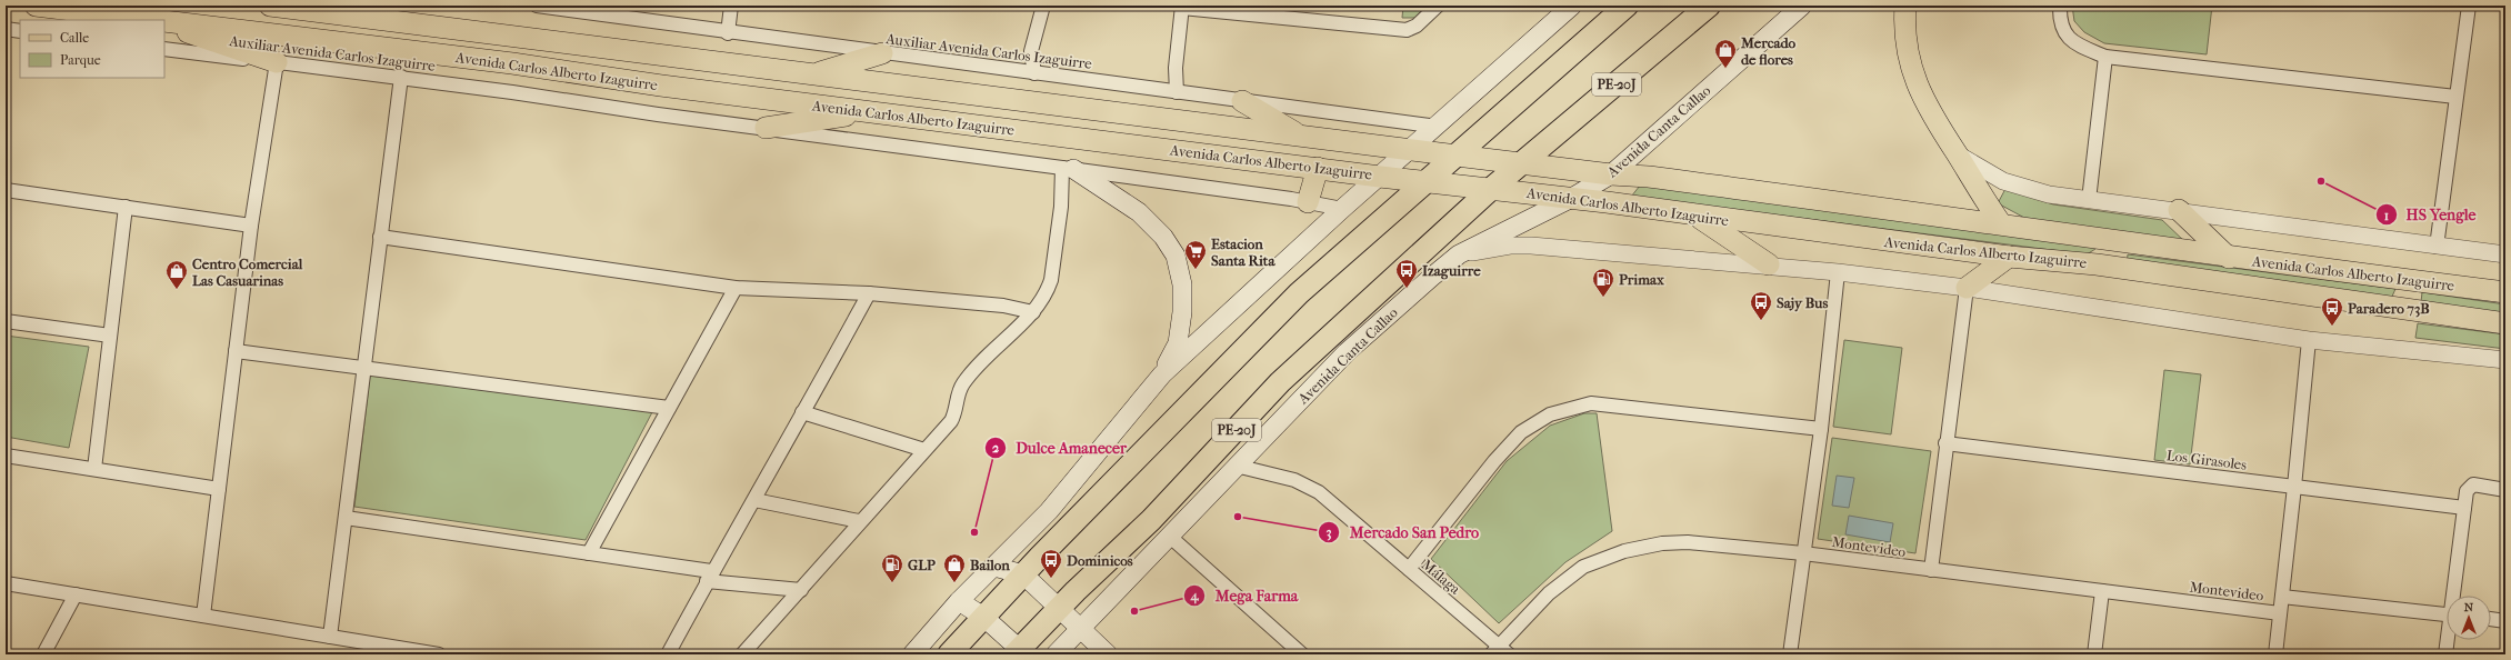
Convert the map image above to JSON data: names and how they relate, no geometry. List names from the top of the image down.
{
  "streets": {
    "highway": ["PE-20J", "Avenida Canta Callao"],
    "main road": ["Avenida Carlos Alberto Izaguirre"],
    "street": [
      "Auxiliar Avenida Carlos Izaguirre",
      "Los Girasoles",
      "Montevideo",
      "Málaga"
    ]
  },
  "crossings": [
    ["Avenida Carlos Alberto Izaguirre", "Avenida Canta Callao"],
    ["Avenida Canta Callao", "Málaga"],
    ["Montevideo", "Málaga"]
  ],
  "places": {
    "shop": ["Mercado de flores", "Centro Comercial Las Casuarinas", "Bailon"],
    "other": [
      "HS Yengle",
      "Mercado San Pedro",
      "Dulce Amanecer",
      "Mega Farma"
    ],
    "supermarket": ["Estacion Santa Rita"],
    "bus stop": [
      "Izaguirre",
      "Sajy Bus",
      "Paradero 73B",
      "Dominicos"
    ],
    "fuel station": ["Primax", "GLP"]
  },
  "legend": ["Calle", "Parque"],
  "north": "top"
}
